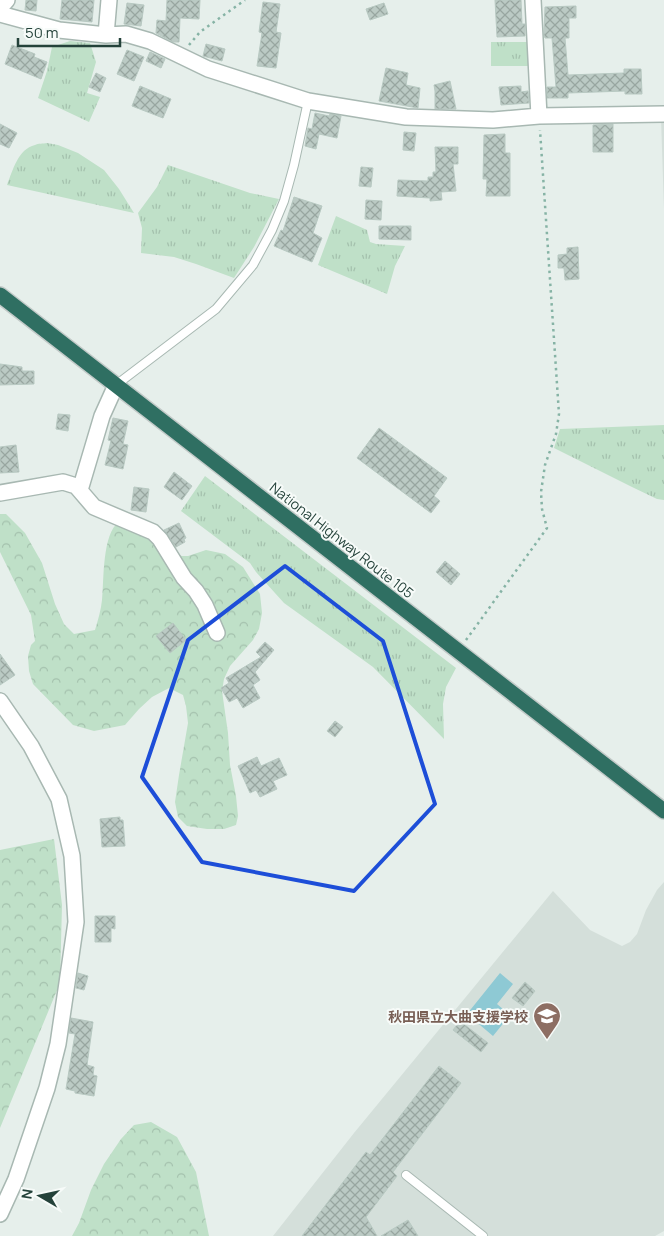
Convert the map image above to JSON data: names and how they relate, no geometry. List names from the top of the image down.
{
  "streets": {
    "highway": ["National Highway Route 105"]
  },
  "places": {
    "school or university": ["秋田県立大曲支援学校"]
  },
  "scale_bar": "50 m",
  "north": "left"
}
